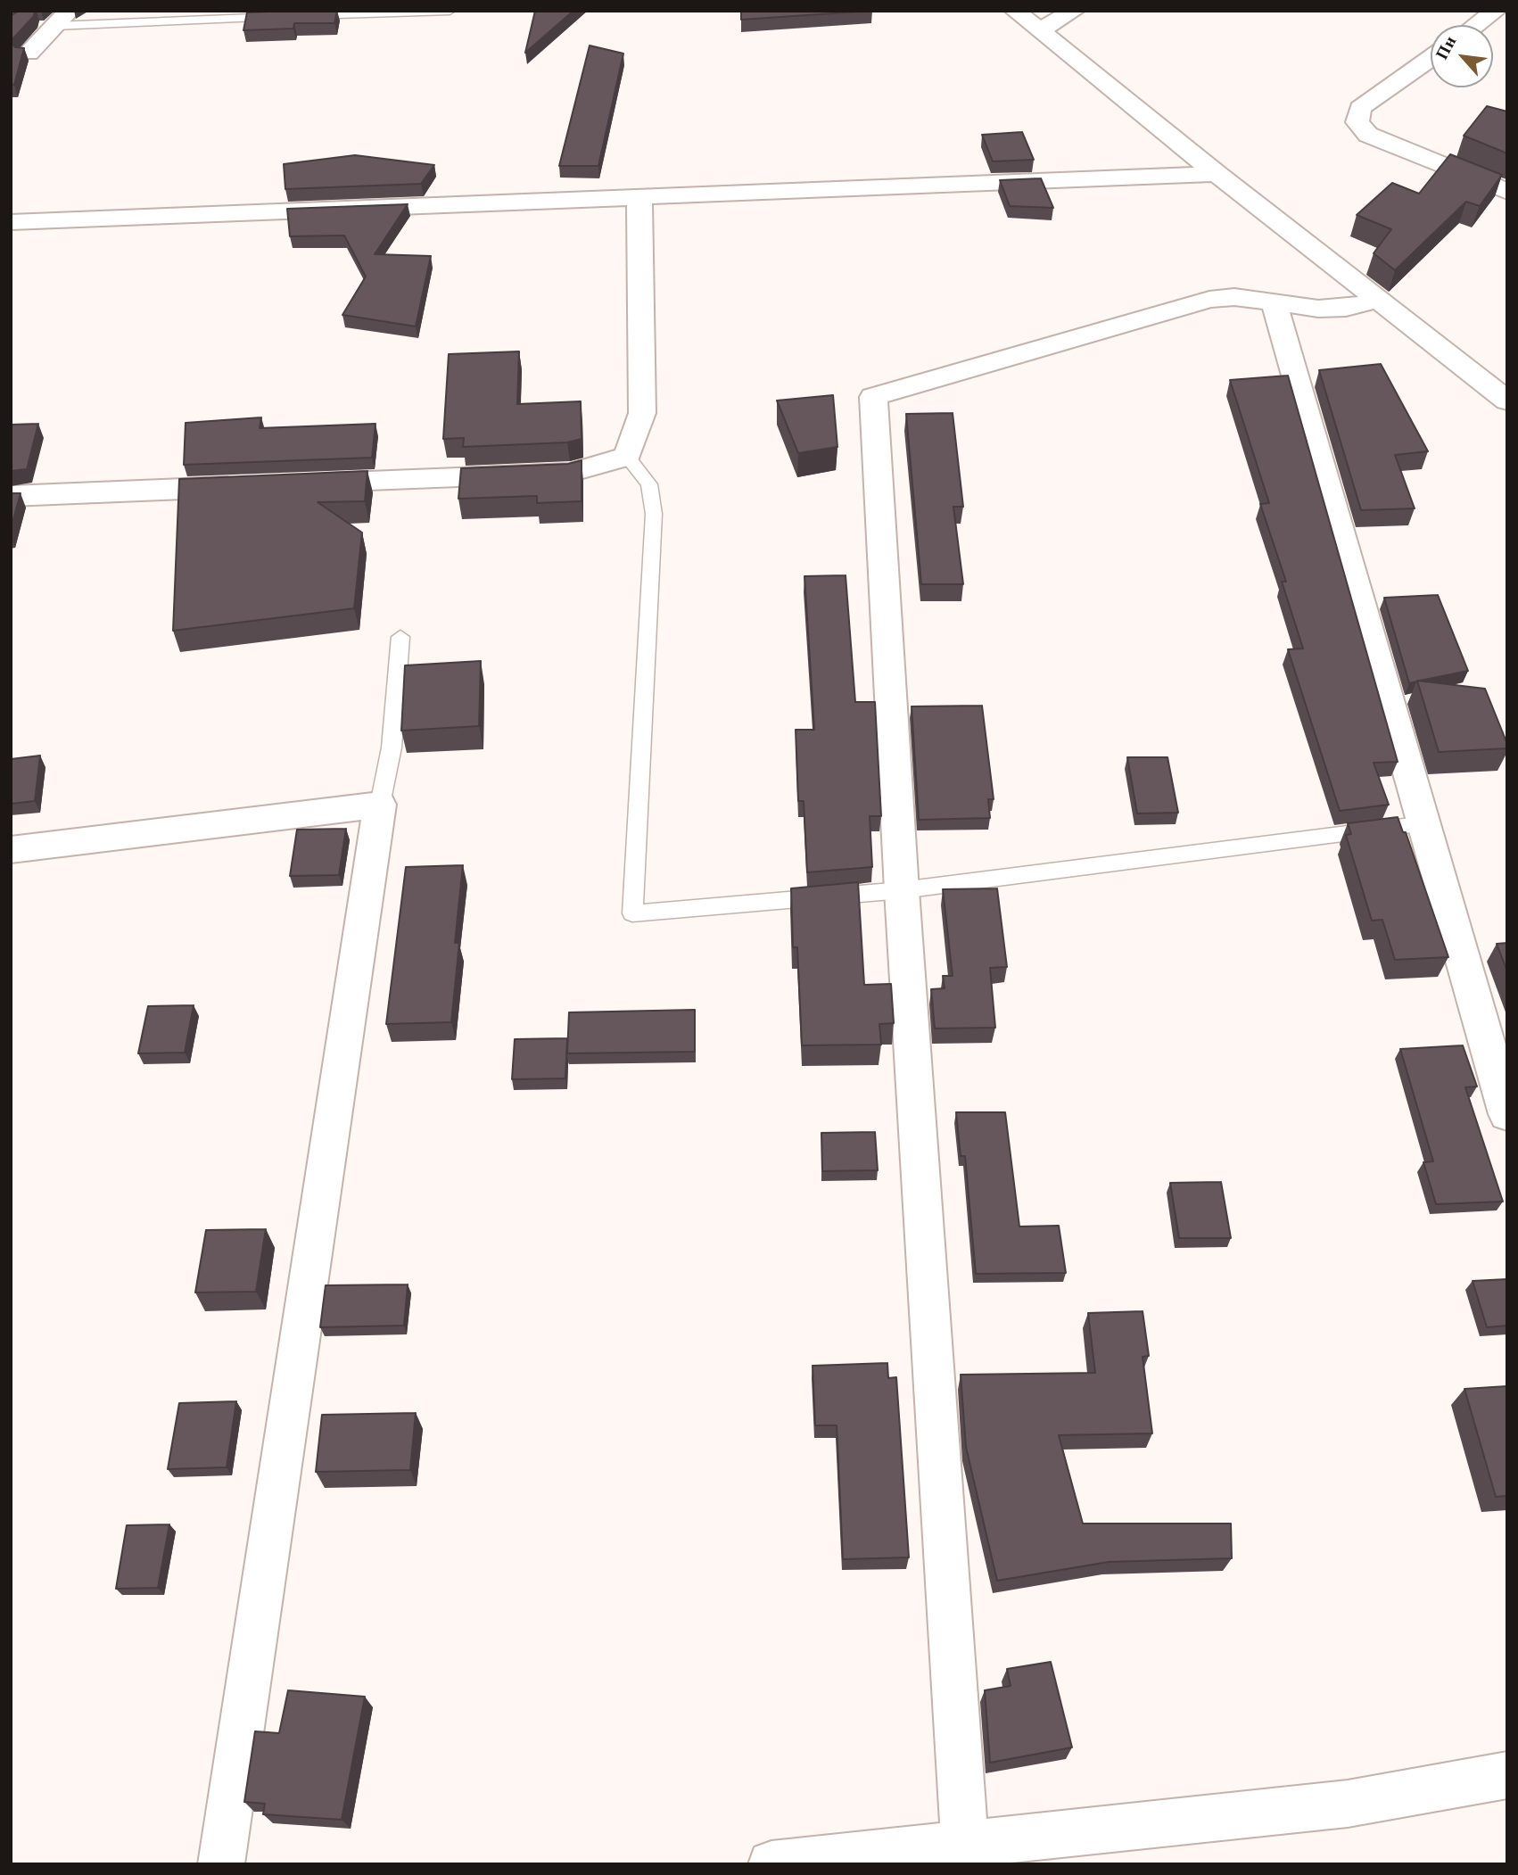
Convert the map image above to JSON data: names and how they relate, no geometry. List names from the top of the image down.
{
  "north": "top left"
}
